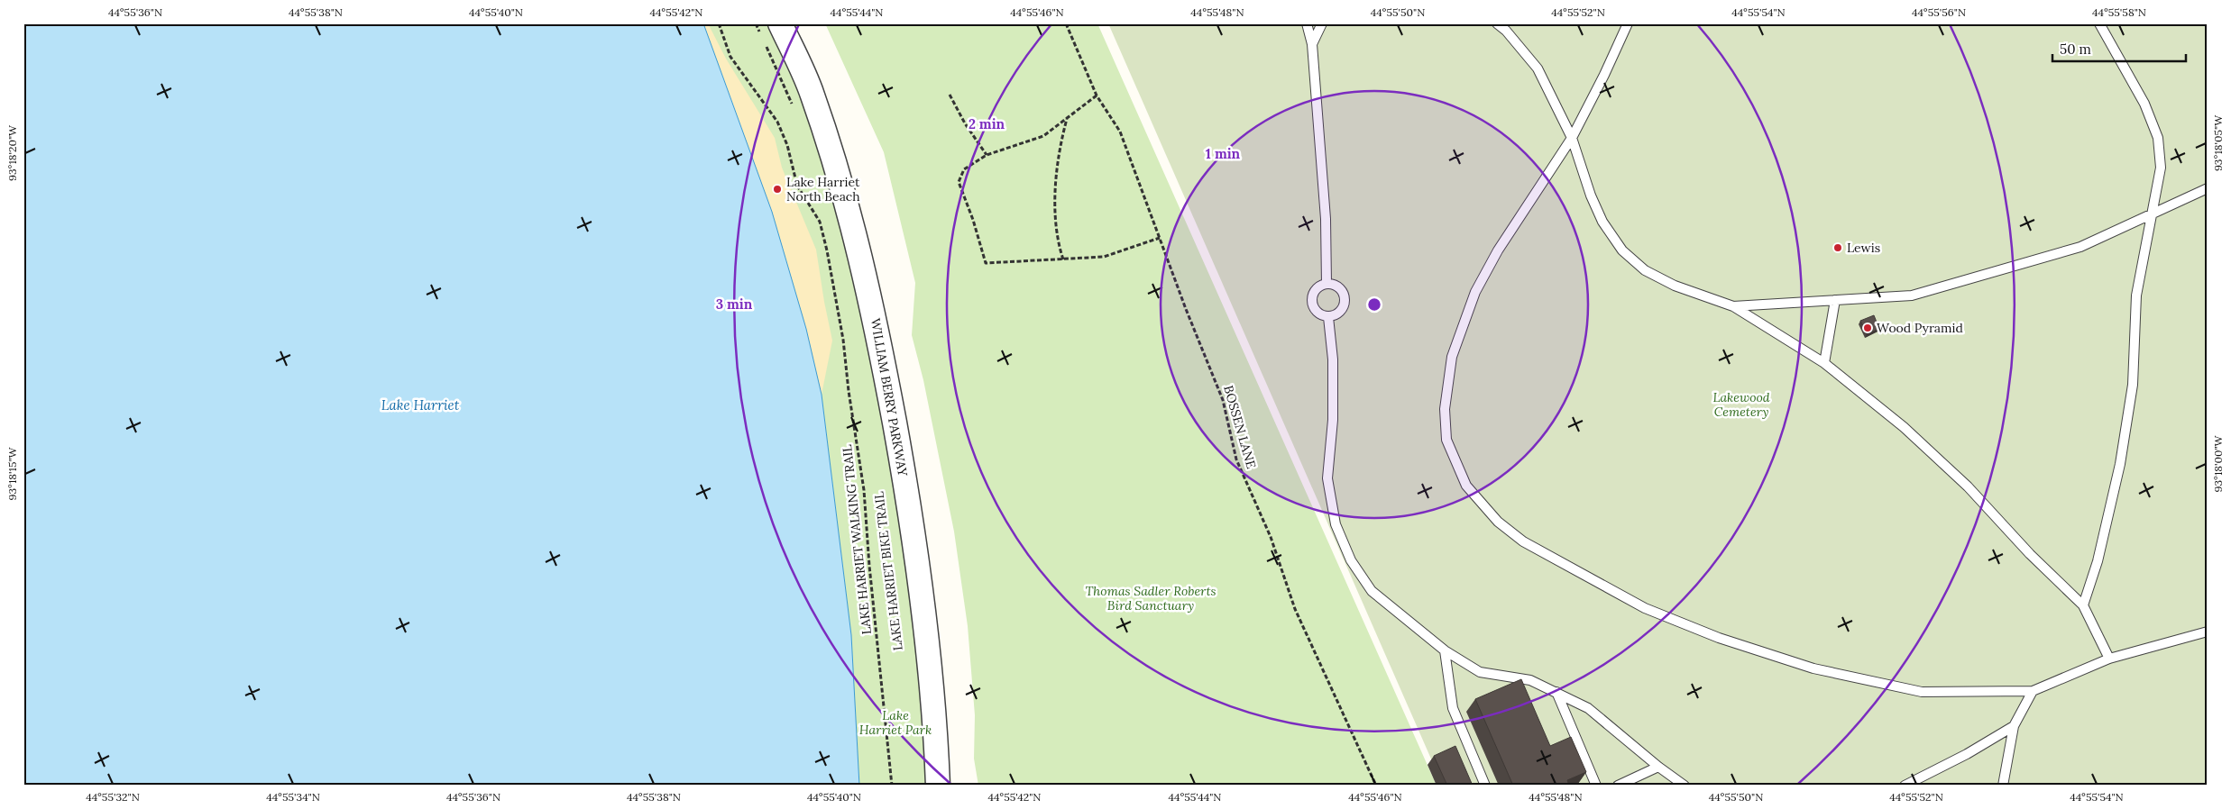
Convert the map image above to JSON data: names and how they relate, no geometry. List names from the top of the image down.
{
  "streets": {
    "street": ["WILLIAM BERRY PARKWAY"],
    "path": ["BOSSEN LANE", "LAKE HARRIET WALKING TRAIL"]
  },
  "water": ["Lake Harriet"],
  "parks": ["Lakewood Cemetery", "Thomas Sadler Roberts Bird Sanctuary", "Lake Harriet Park"],
  "places": ["Lake Harriet North Beach", "Lewis", "Wood Pyramid"],
  "scale_bar": "50 m",
  "coordinates": [
    "44°55'36\"N",
    "44°55'38\"N",
    "44°55'40\"N",
    "44°55'42\"N",
    "44°55'44\"N",
    "44°55'46\"N",
    "44°55'48\"N",
    "44°55'50\"N",
    "44°55'52\"N",
    "44°55'54\"N",
    "44°55'56\"N",
    "44°55'58\"N",
    "93°18'05\"W",
    "93°18'20\"W",
    "93°18'00\"W",
    "93°18'15\"W",
    "44°55'32\"N",
    "44°55'34\"N"
  ],
  "rings": ["2 min", "1 min", "3 min"]
}
